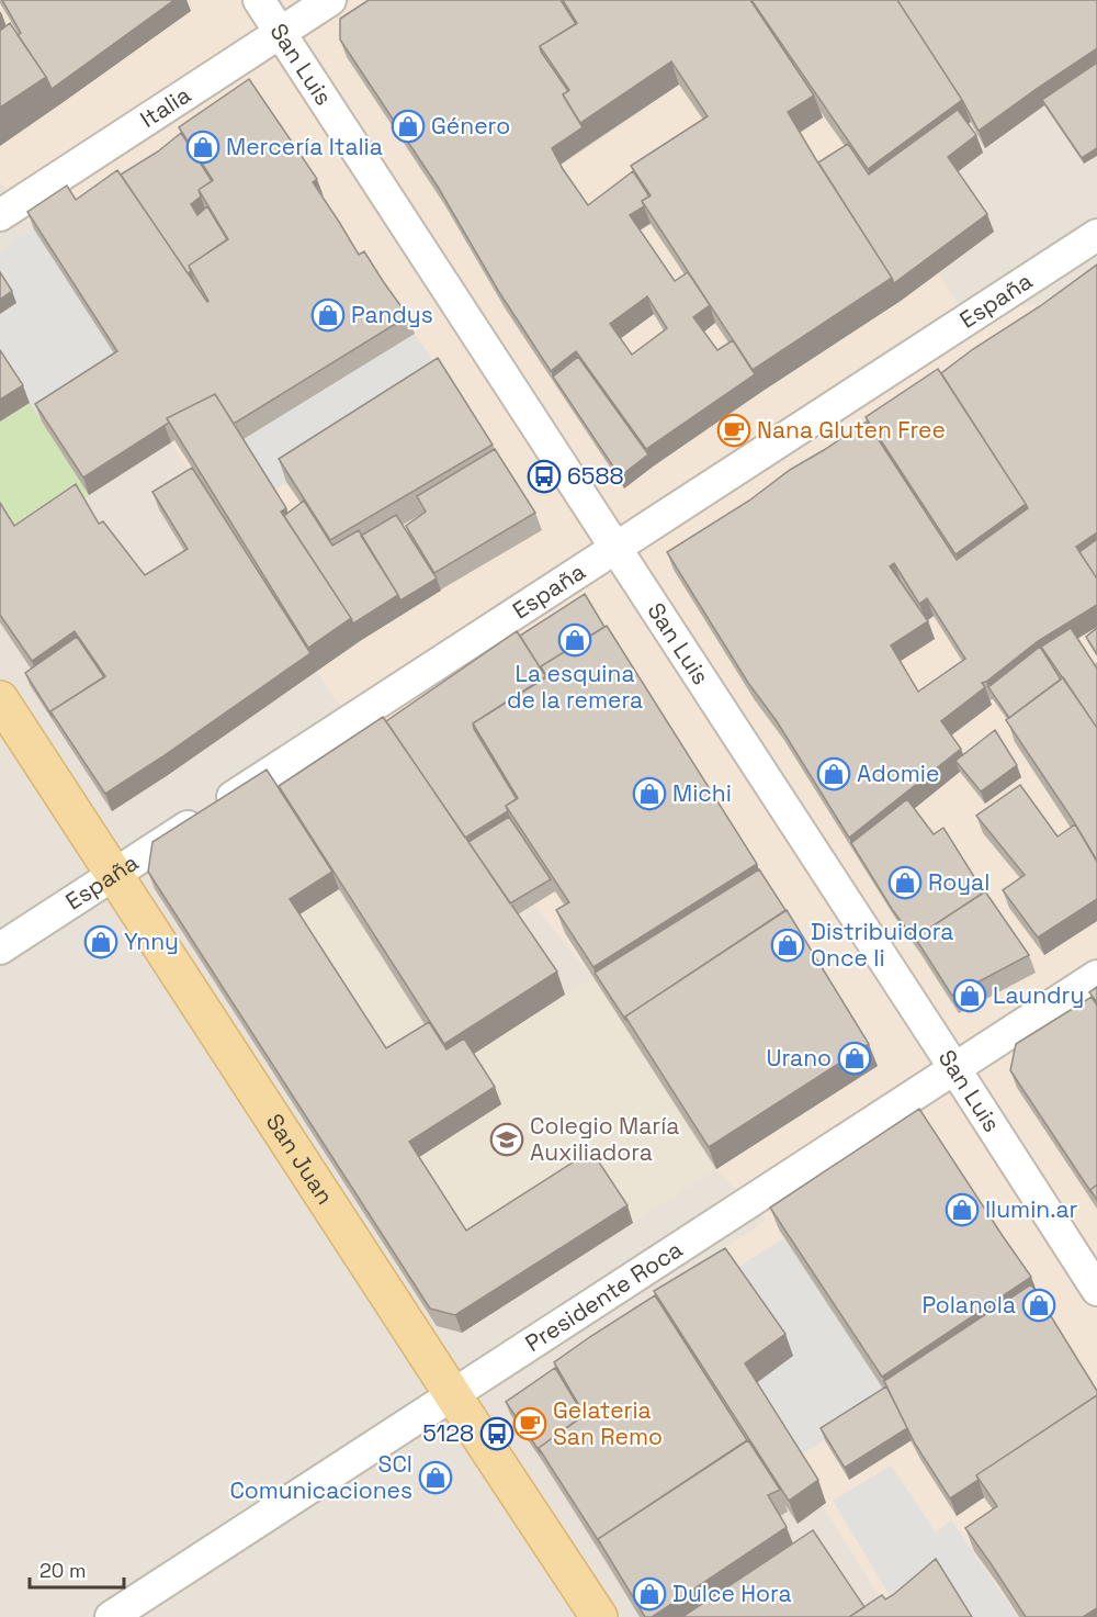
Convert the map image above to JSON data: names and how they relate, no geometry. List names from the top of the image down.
{
  "streets": {
    "main road": ["San Juan"],
    "street": [
      "San Luis",
      "Italia",
      "España",
      "Presidente Roca"
    ]
  },
  "crossings": [
    ["San Luis", "Italia"],
    ["San Luis", "España"],
    ["San Luis", "Presidente Roca"],
    ["España", "San Juan"],
    ["San Juan", "Presidente Roca"]
  ],
  "places": {
    "shop": [
      "Género",
      "Mercería Italia",
      "Pandys",
      "La esquina de la remera",
      "Adomie",
      "Michi",
      "Royal",
      "Ynny",
      "Distribuidora Once Ii",
      "Laundry",
      "Urano",
      "Ilumin.ar",
      "Polanola",
      "SCI Comunicaciones",
      "Dulce Hora"
    ],
    "cafe": ["Nana Gluten Free", "Gelateria San Remo"],
    "bus stop": ["6588", "5128"],
    "school or university": ["Colegio María Auxiliadora"]
  },
  "scale_bar": "20 m"
}
